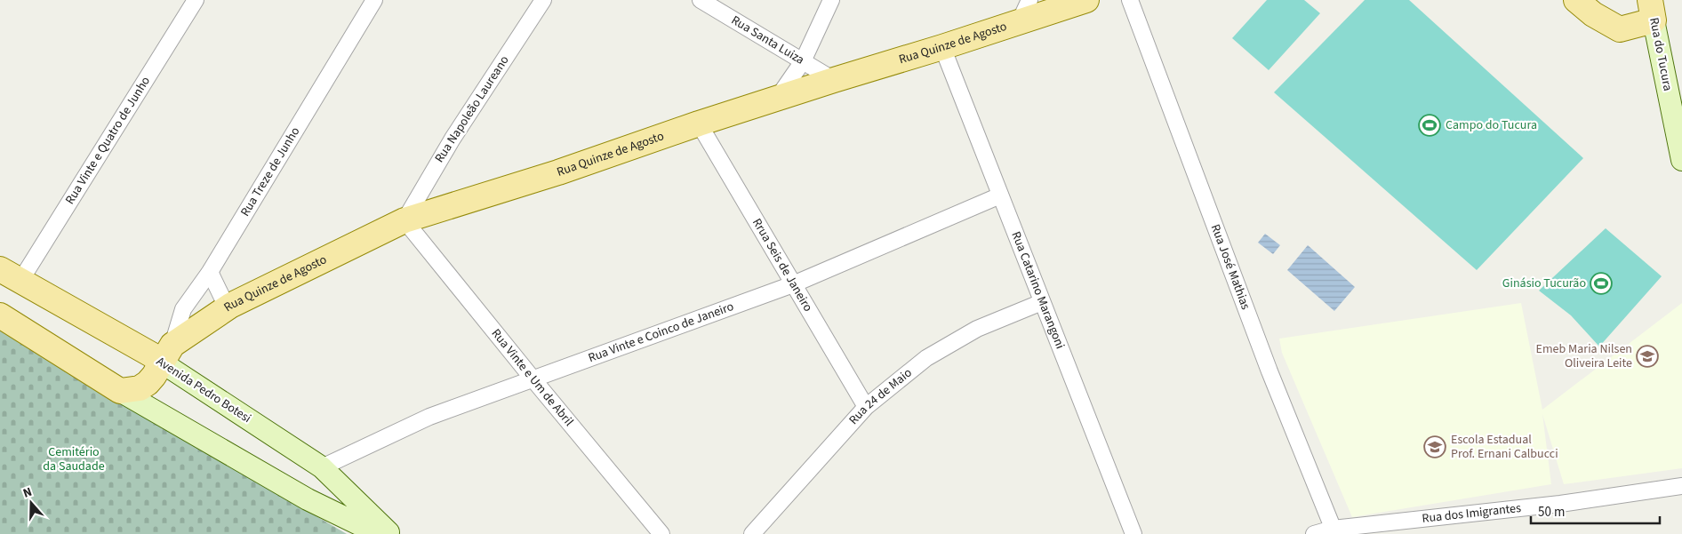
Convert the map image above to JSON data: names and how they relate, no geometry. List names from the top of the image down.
{
  "streets": {
    "main road": ["Rua Quinze de Agosto", "Rua do Tucura", "Avenida Pedro Botesi"],
    "street": [
      "Rua Santa Luiza",
      "Rua Napoleão Laureano",
      "Rua Vinte e Quatro de Junho",
      "Rua Treze de Junho",
      "Rrua Seis de Janeiro",
      "Rua José Mathias",
      "Rua Catarino Marangoni",
      "Rua Vinte e Coinco de Janeiro",
      "Rua Vinte e Um de Abril",
      "Rua 24 de Maio",
      "Rua dos Imigrantes"
    ]
  },
  "crossings": [
    ["Rua Santa Luiza", "Rua Quinze de Agosto"],
    ["Rua Quinze de Agosto", "Rua Napoleão Laureano"],
    ["Rua Quinze de Agosto", "Rua Treze de Junho"],
    ["Rua Quinze de Agosto", "Rrua Seis de Janeiro"],
    ["Rua Quinze de Agosto", "Rua Catarino Marangoni"],
    ["Rua Quinze de Agosto", "Rua Vinte e Um de Abril"],
    ["Rua Quinze de Agosto", "Avenida Pedro Botesi"],
    ["Rua Napoleão Laureano", "Rua Vinte e Um de Abril"],
    ["Rua Vinte e Quatro de Junho", "Avenida Pedro Botesi"],
    ["Rua Treze de Junho", "Avenida Pedro Botesi"],
    ["Rrua Seis de Janeiro", "Rua Vinte e Coinco de Janeiro"],
    ["Rrua Seis de Janeiro", "Rua 24 de Maio"],
    ["Rua José Mathias", "Rua dos Imigrantes"],
    ["Rua Catarino Marangoni", "Rua Vinte e Coinco de Janeiro"],
    ["Rua Catarino Marangoni", "Rua 24 de Maio"],
    ["Rua Vinte e Coinco de Janeiro", "Rua Vinte e Um de Abril"],
    ["Rua Vinte e Coinco de Janeiro", "Avenida Pedro Botesi"]
  ],
  "parks": ["Cemitério da Saudade"],
  "places": {
    "sports": ["Campo do Tucura", "Ginásio Tucurão"],
    "school or university": ["Emeb Maria Nilsen Oliveira Leite", "Escola Estadual Prof. Ernani Calbucci"]
  },
  "scale_bar": "50 m",
  "north": "top"
}
